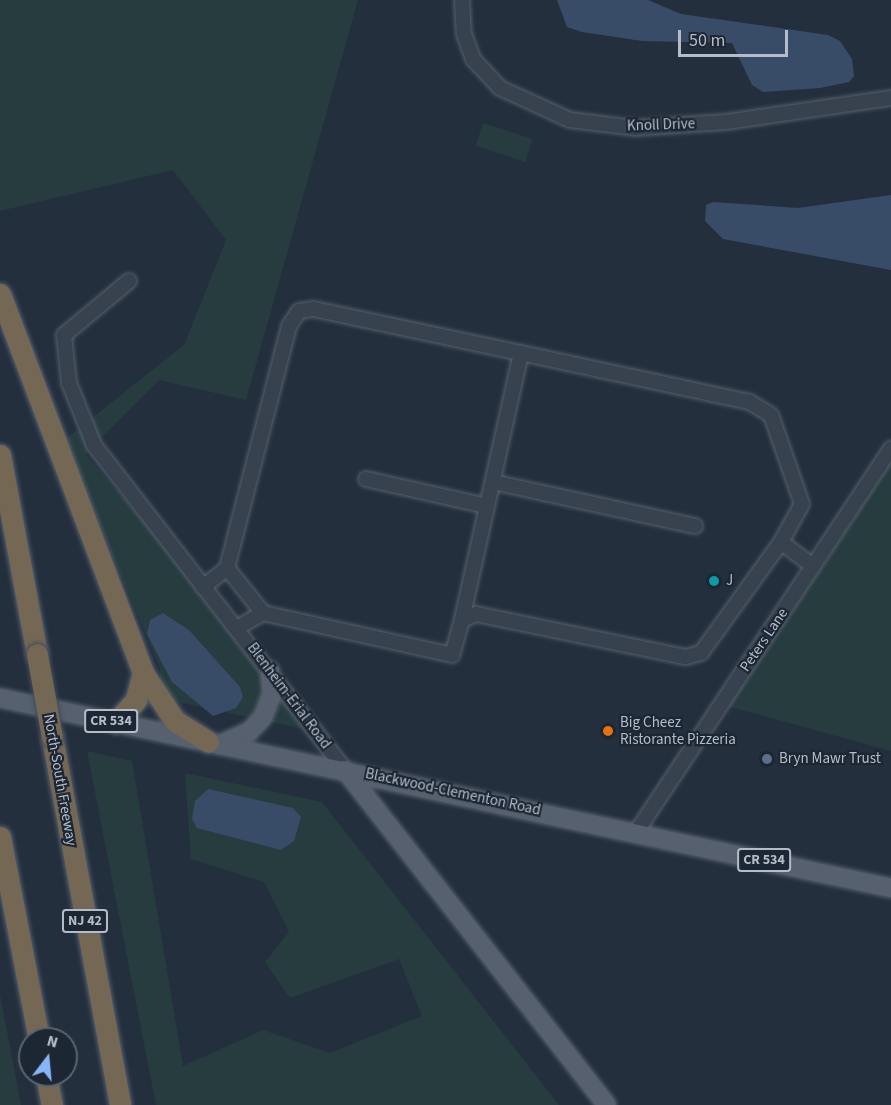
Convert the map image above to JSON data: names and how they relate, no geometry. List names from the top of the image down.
{
  "streets": {
    "highway": ["North-South Freeway", "NJ 42"],
    "main road": ["Blenheim-Erial Road", "CR 534", "Blackwood-Clementon Road"],
    "street": ["Knoll Drive", "Peters Lane"]
  },
  "crossings": [
    ["Peters Lane", "Blackwood-Clementon Road"],
    ["Blenheim-Erial Road", "Blackwood-Clementon Road"]
  ],
  "places": ["J", "Big Cheez Ristorante Pizzeria", "Bryn Mawr Trust"],
  "scale_bar": "50 m",
  "north": "top"
}
